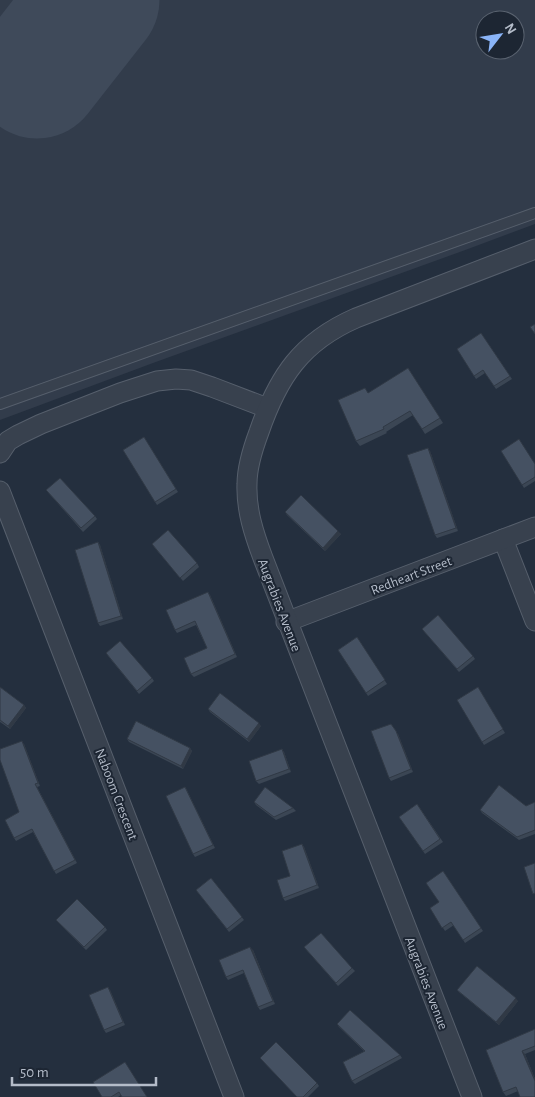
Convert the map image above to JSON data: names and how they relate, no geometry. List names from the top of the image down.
{
  "streets": {
    "street": ["Redheart Street", "Augrabies Avenue", "Naboom Crescent"]
  },
  "crossings": [
    ["Redheart Street", "Augrabies Avenue"]
  ],
  "scale_bar": "50 m",
  "north": "top right"
}
